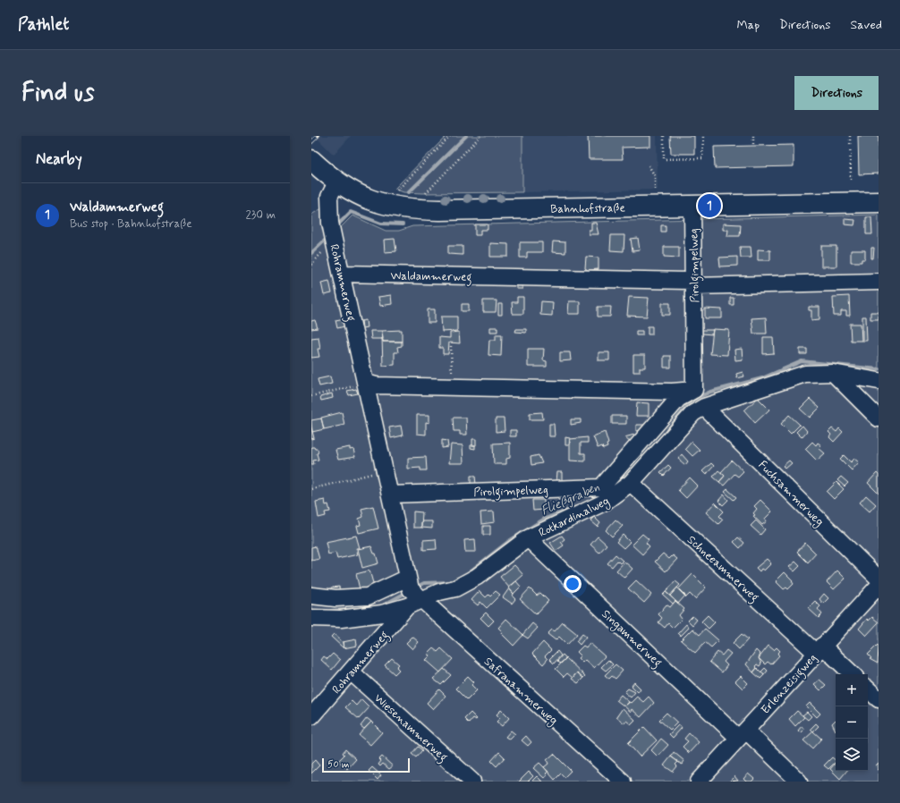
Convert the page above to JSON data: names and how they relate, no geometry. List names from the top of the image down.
{
  "streets": {
    "main road": ["Bahnhofstraße"],
    "lane": [
      "Pirolgimpelweg",
      "Waldammerweg",
      "Rohrammerweg",
      "Fuchsammerweg",
      "Rotkardinalweg",
      "Schneeammerweg",
      "Singammerweg",
      "Erlenzeisigweg",
      "Safranammerweg",
      "Wiesenammerweg"
    ]
  },
  "crossings": [
    ["Bahnhofstraße", "Pirolgimpelweg"],
    ["Bahnhofstraße", "Rohrammerweg"],
    ["Pirolgimpelweg", "Waldammerweg"],
    ["Pirolgimpelweg", "Rohrammerweg"],
    ["Waldammerweg", "Rohrammerweg"],
    ["Rohrammerweg", "Rotkardinalweg"],
    ["Rohrammerweg", "Safranammerweg"],
    ["Rohrammerweg", "Wiesenammerweg"],
    ["Fuchsammerweg", "Rotkardinalweg"],
    ["Rotkardinalweg", "Schneeammerweg"],
    ["Rotkardinalweg", "Singammerweg"],
    ["Rotkardinalweg", "Safranammerweg"],
    ["Schneeammerweg", "Erlenzeisigweg"],
    ["Singammerweg", "Erlenzeisigweg"]
  ],
  "water": ["Fließgraben"],
  "scale_bar": "50 m",
  "page": {
    "header": "Pathlet",
    "nav": ["Map", "Directions", "Saved"],
    "buttons": "Directions",
    "title": "Find us",
    "heading": "Nearby",
    "list": [
      {
        "mark": "1",
        "name": "Waldammerweg",
        "note": "Bus stop · Bahnhofstraße",
        "value": "230 m"
      }
    ],
    "pins": "1",
    "map_buttons": ["+", "−"],
    "scale": "50 m"
  }
}
